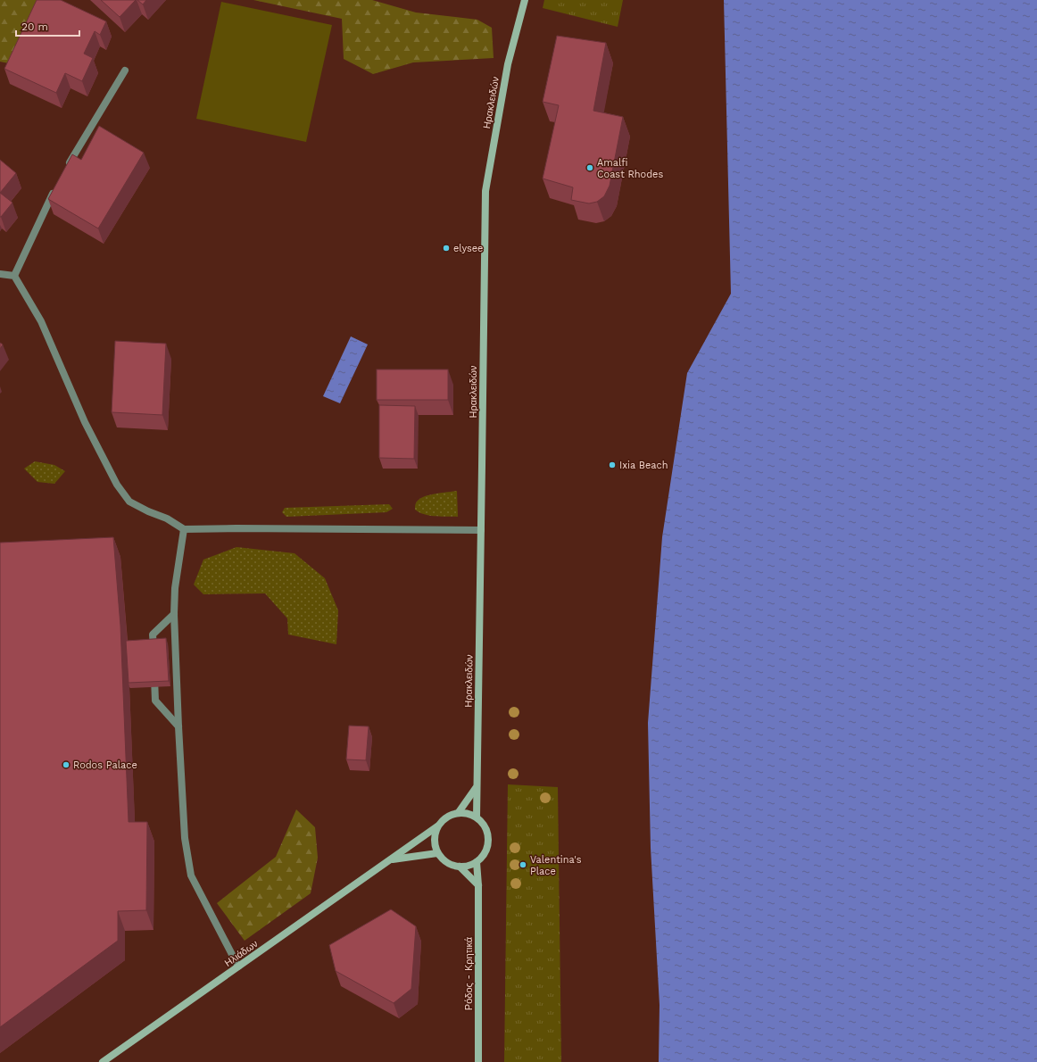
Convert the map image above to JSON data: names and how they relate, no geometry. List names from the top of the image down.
{
  "streets": {
    "main road": ["Ηρακλειδών", "Ηλιάδων", "Ρόδος - Κρητικά"]
  },
  "crossings": [
    ["Ηρακλειδών", "Ηλιάδων"],
    ["Ηρακλειδών", "Ρόδος - Κρητικά"],
    ["Ηλιάδων", "Ρόδος - Κρητικά"]
  ],
  "places": [
    "Amalfi Coast Rhodes",
    "elysee",
    "Ixia Beach",
    "Rodos Palace",
    "Valentina's Place"
  ],
  "scale_bar": "20 m"
}
